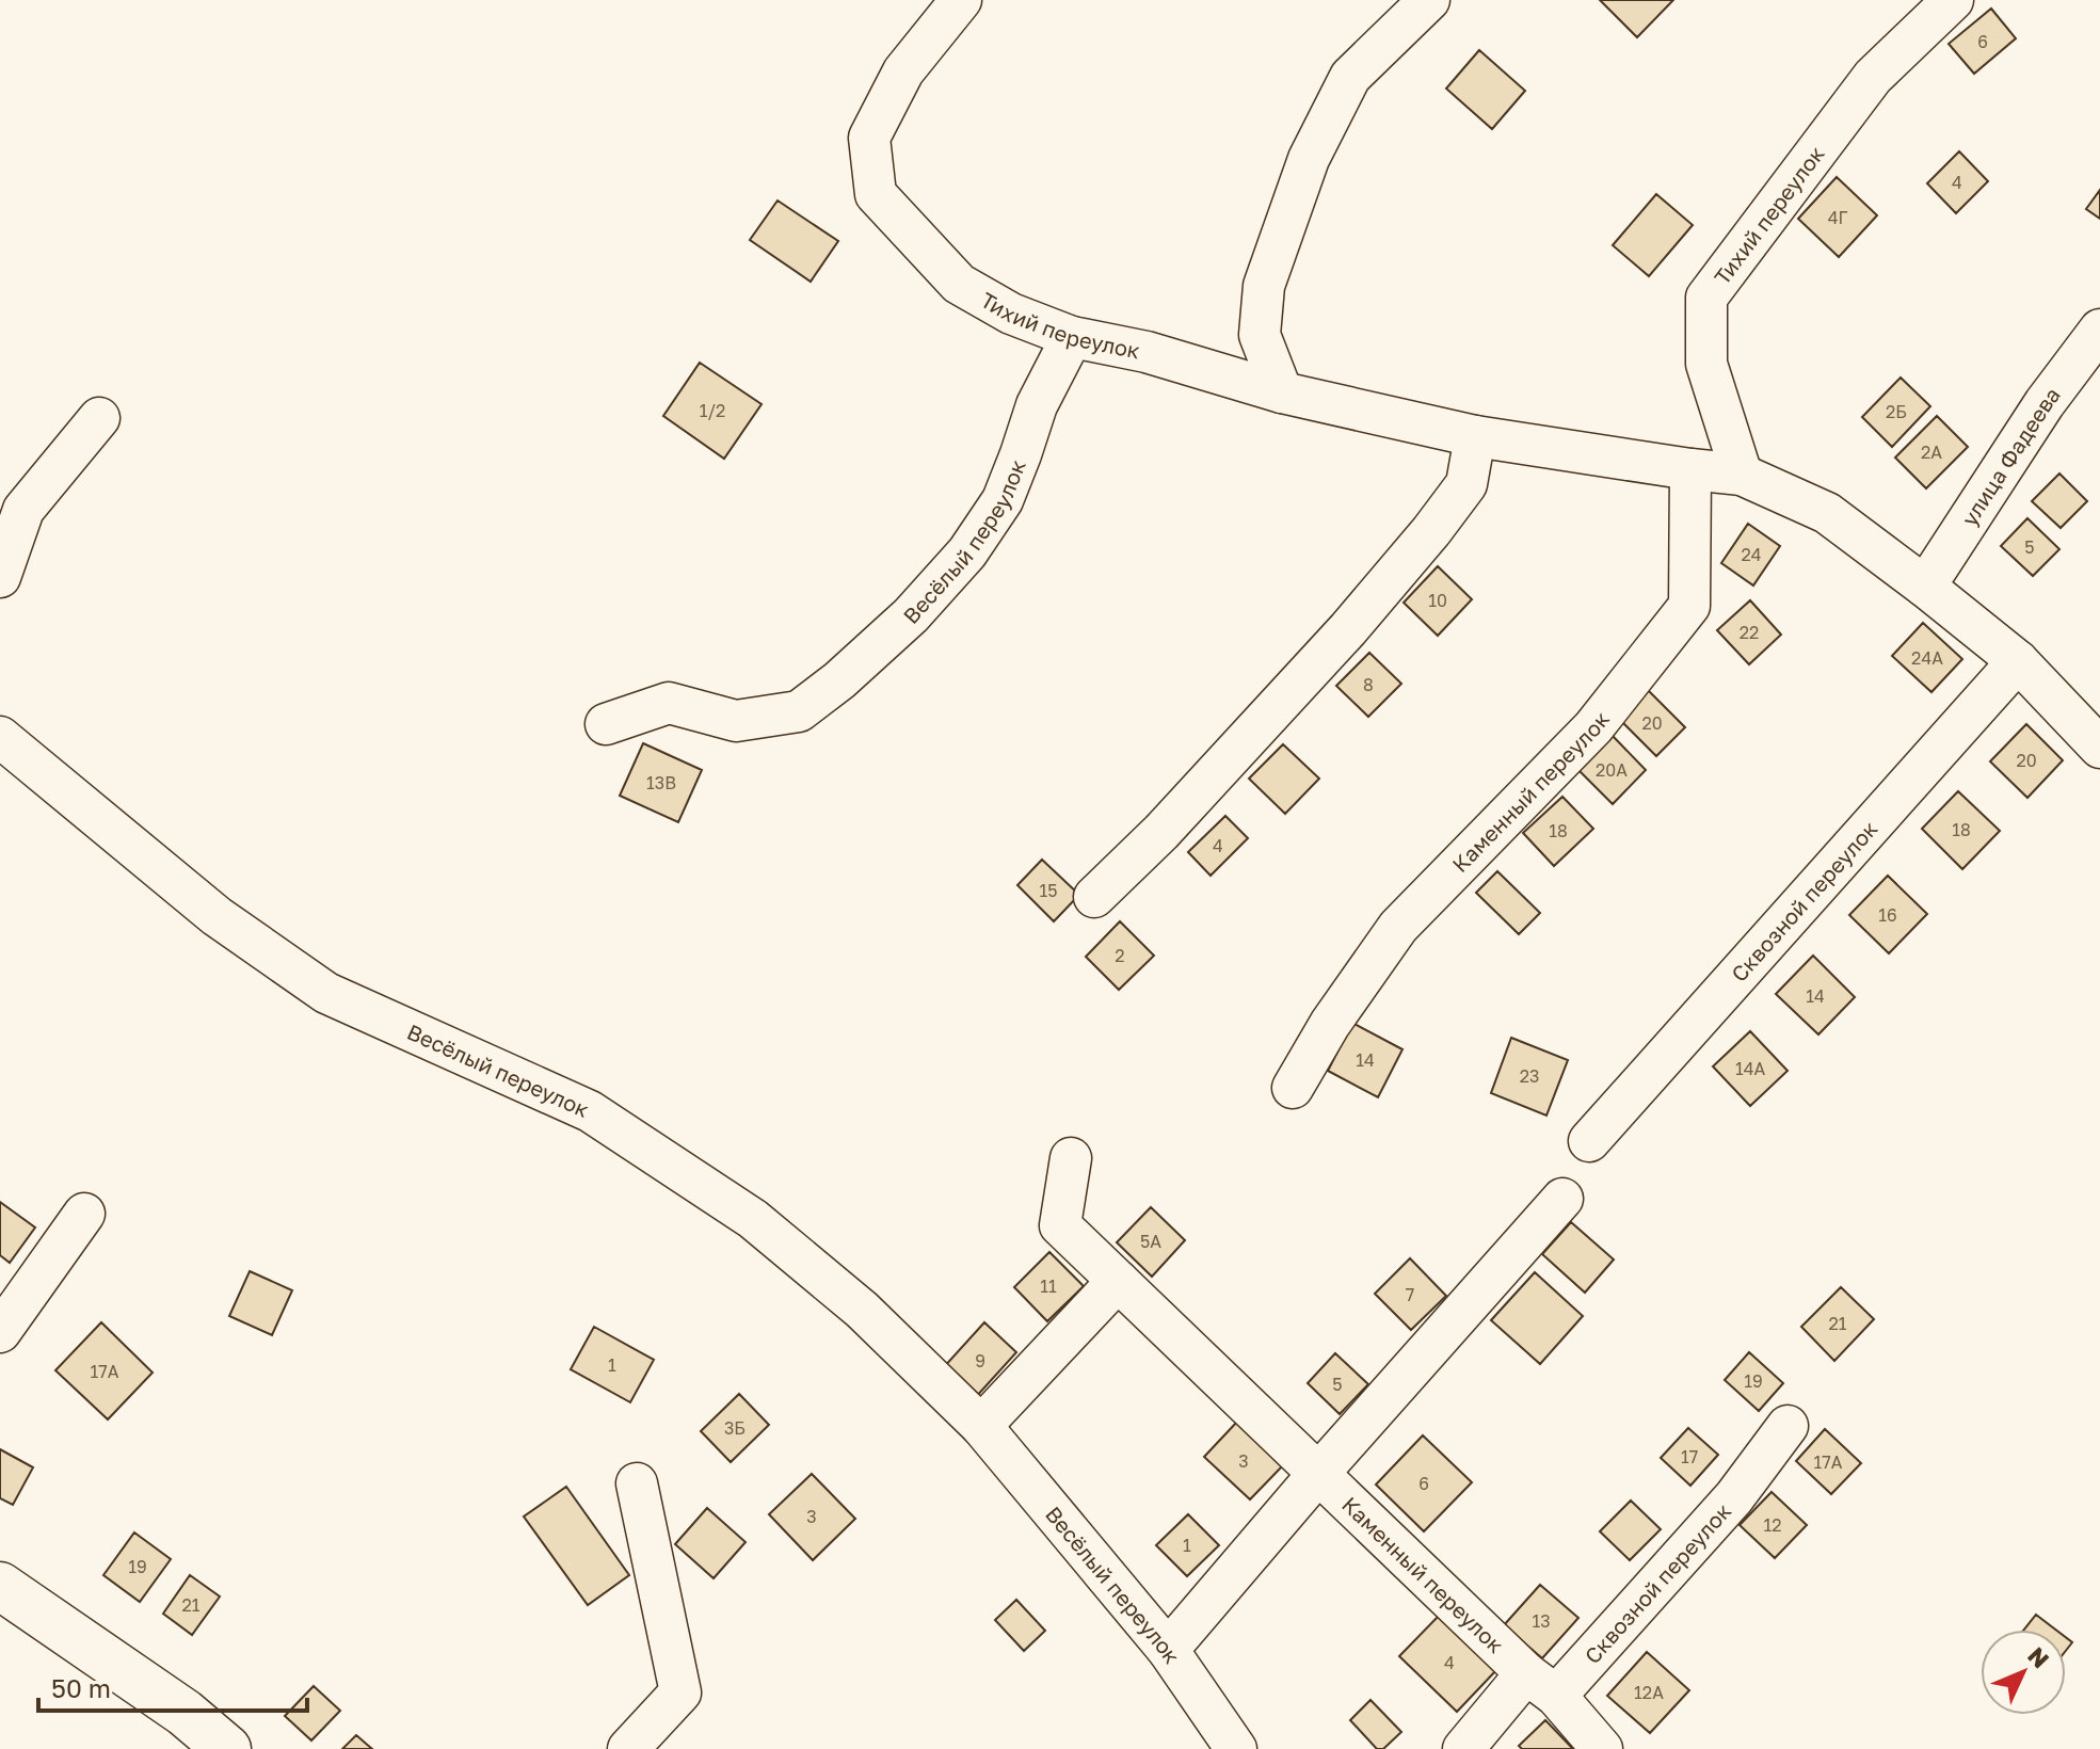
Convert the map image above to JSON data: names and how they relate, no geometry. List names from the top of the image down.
{
  "streets": {
    "street": [
      "Тихий переулок",
      "улица Фадеева",
      "Весёлый переулок",
      "Каменный переулок",
      "Сквозной переулок"
    ]
  },
  "crossings": [
    ["Тихий переулок", "улица Фадеева"],
    ["Тихий переулок", "Весёлый переулок"],
    ["Тихий переулок", "Каменный переулок"],
    ["Тихий переулок", "Сквозной переулок"],
    ["Каменный переулок", "Сквозной переулок"]
  ],
  "house_numbers": [
    "6",
    "4",
    "4Г",
    "1/2",
    "2Б",
    "2А",
    "5",
    "24",
    "10",
    "22",
    "24А",
    "8",
    "20",
    "20",
    "20А",
    "13В",
    "18",
    "18",
    "4",
    "15",
    "16",
    "2",
    "14",
    "14",
    "14А",
    "23",
    "5А",
    "11",
    "7",
    "21",
    "9",
    "1",
    "17А",
    "19",
    "5",
    "3Б",
    "17",
    "3",
    "17А",
    "6",
    "3",
    "12",
    "1",
    "19",
    "21",
    "13",
    "4",
    "12А"
  ],
  "scale_bar": "50 m",
  "north": "top right"
}
